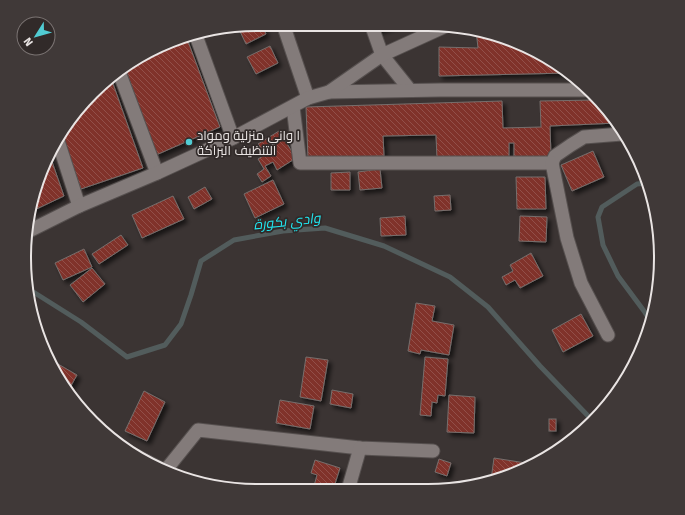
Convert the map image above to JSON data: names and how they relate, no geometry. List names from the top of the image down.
{
  "water": ["وادي بكورة"],
  "places": ["ا واني منزلية ومواد التنظيف البراكة"],
  "north": "bottom left"
}
